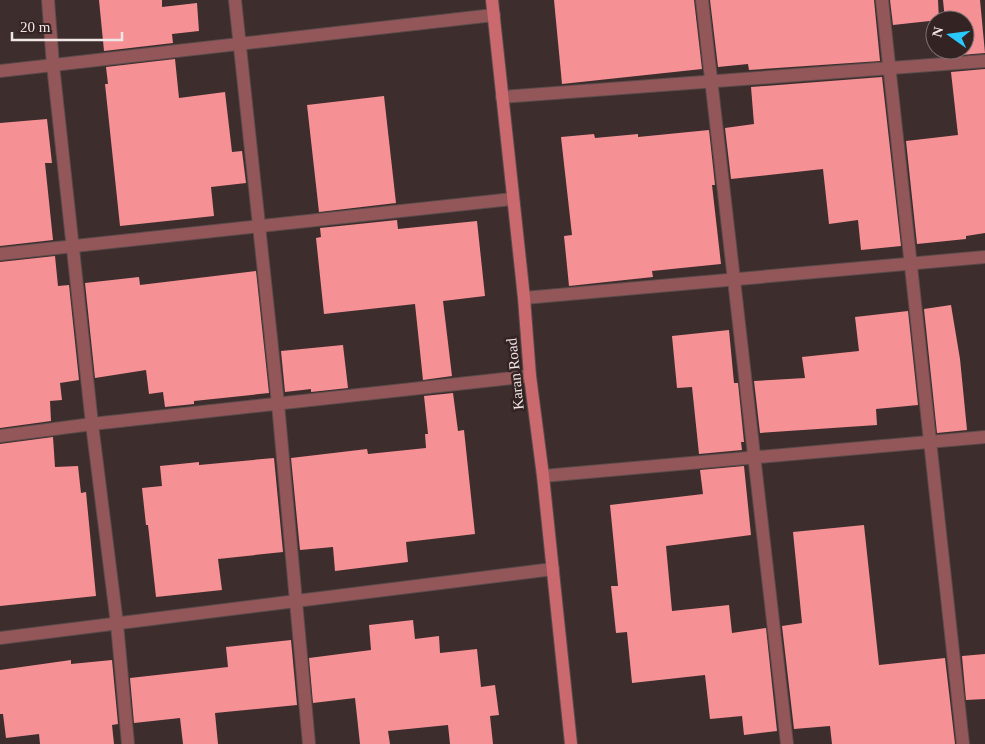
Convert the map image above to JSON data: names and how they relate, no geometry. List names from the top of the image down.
{
  "streets": {
    "street": ["Karan Road"]
  },
  "scale_bar": "20 m",
  "north": "left"
}
